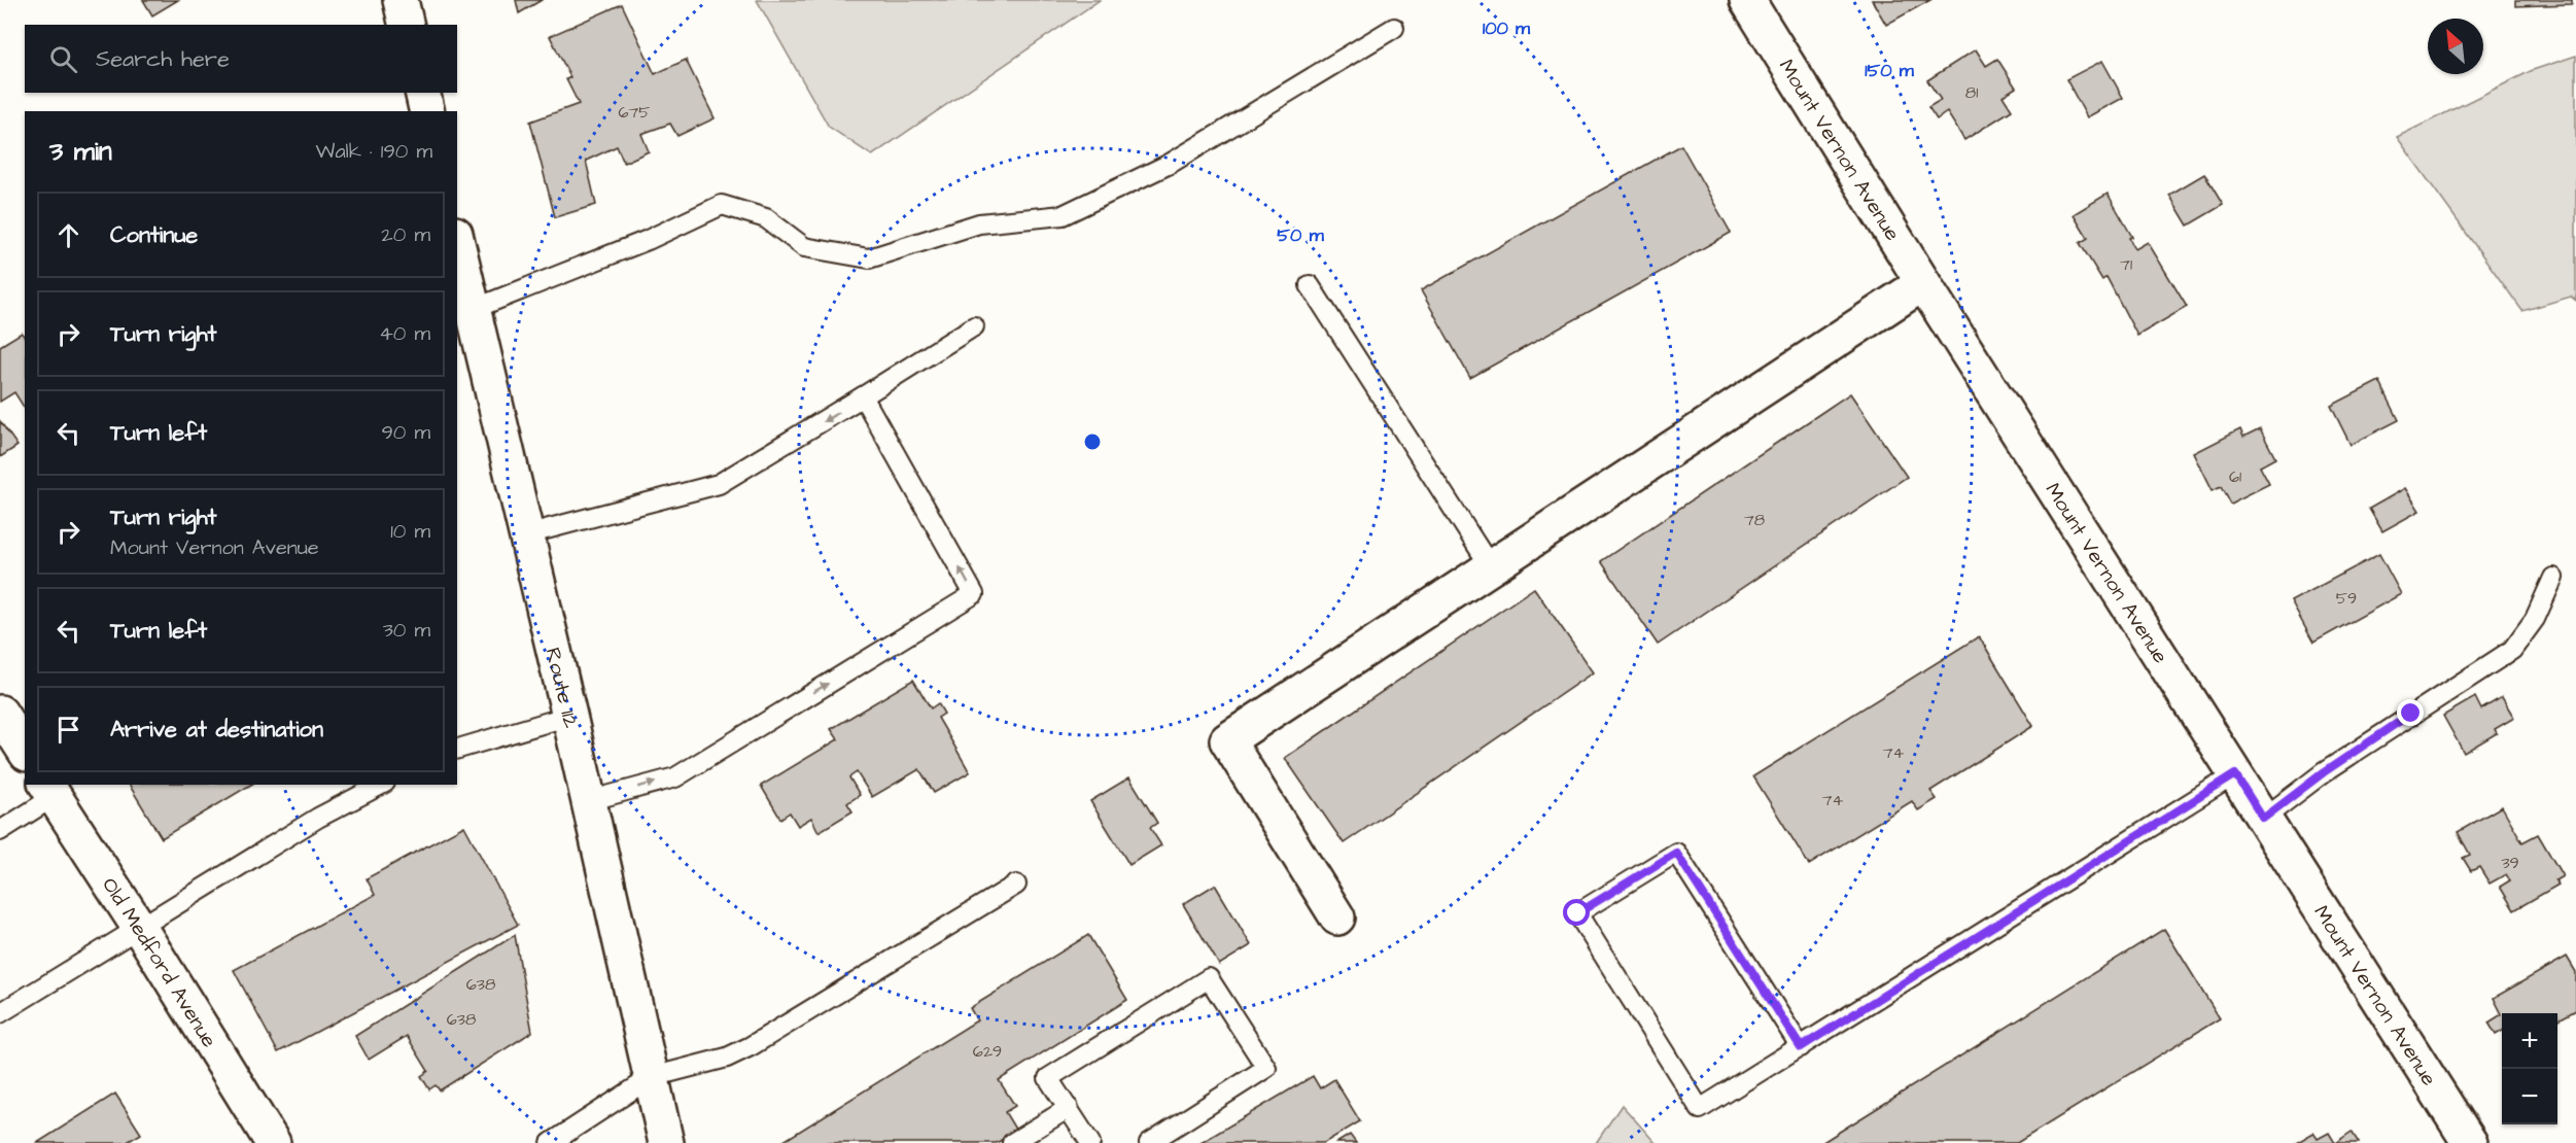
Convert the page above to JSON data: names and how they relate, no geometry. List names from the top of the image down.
{
  "streets": {
    "street": ["Mount Vernon Avenue", "Route 112", "Old Medford Avenue"]
  },
  "house_numbers": [
    "81",
    "675",
    "71",
    "61",
    "78",
    "59",
    "74",
    "74",
    "39",
    "638",
    "638",
    "629"
  ],
  "north": "top left",
  "page": {
    "search": "Search here",
    "heading": ["3 min", "Walk · 190 m"],
    "list": [
      ["Continue", "20 m"],
      ["Turn right", "40 m"],
      ["Turn left", "90 m"],
      ["Turn right", "Mount Vernon Avenue", "10 m"],
      ["Turn left", "30 m"],
      "Arrive at destination"
    ],
    "map_buttons": ["+", "−"]
  },
  "rings": ["100 m", "150 m", "50 m"]
}
